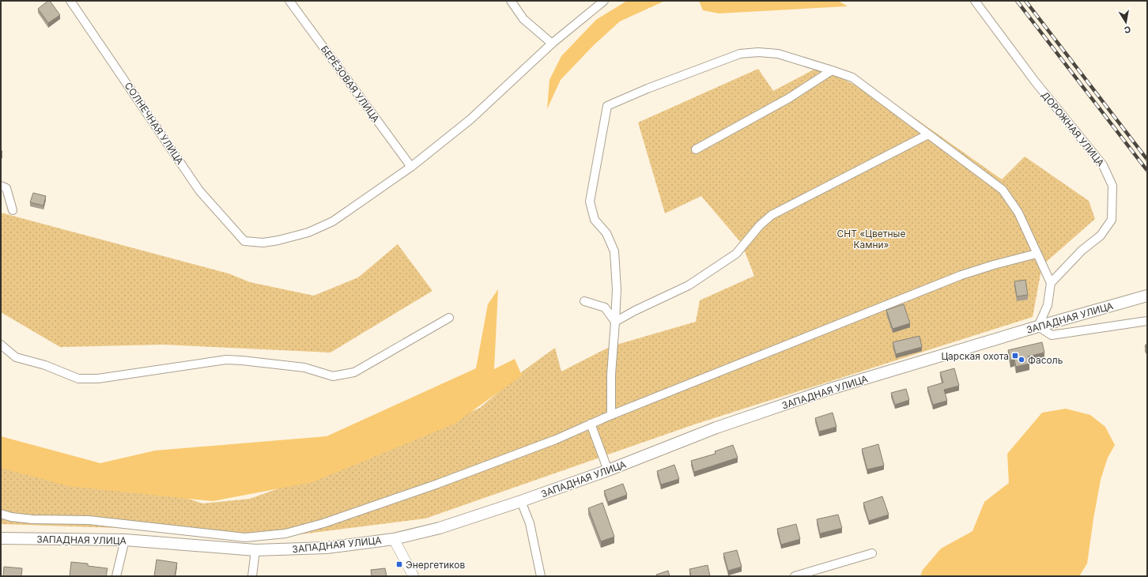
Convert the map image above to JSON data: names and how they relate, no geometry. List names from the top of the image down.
{
  "streets": {
    "main road": ["ЗАПАДНАЯ УЛИЦА"],
    "street": ["БЕРЁЗОВАЯ УЛИЦА", "СОЛНЕЧНАЯ УЛИЦА", "ДОРОЖНАЯ УЛИЦА"]
  },
  "crossings": [
    ["БЕРЁЗОВАЯ УЛИЦА", "СОЛНЕЧНАЯ УЛИЦА"]
  ],
  "parks": ["СНТ «Цветные Камни»"],
  "places": {
    "transit": ["Царская охота", "Энергетиков"],
    "other": ["Фасоль"]
  },
  "north": "bottom"
}
